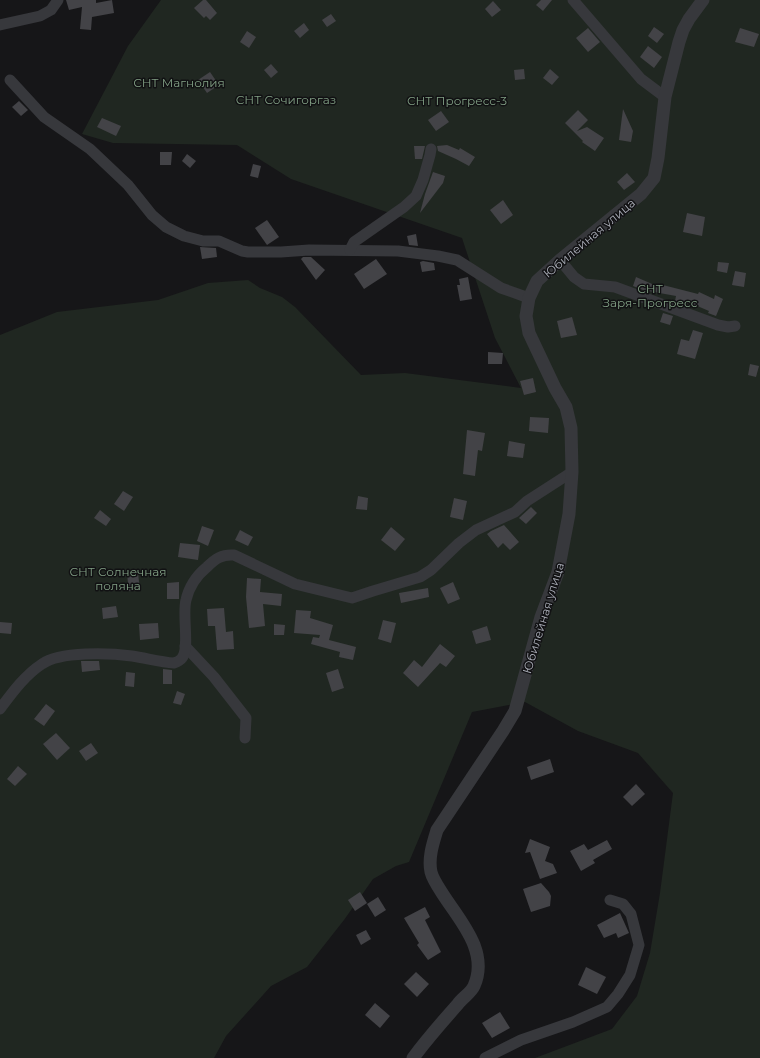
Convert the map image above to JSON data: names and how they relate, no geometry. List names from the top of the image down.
{
  "streets": {
    "street": ["Юбилейная улица"]
  },
  "parks": [
    "СНТ Магнолия",
    "СНТ Сочигоргаз",
    "СНТ Прогресс-3",
    "СНТ Заря-Прогресс",
    "СНТ Солнечная поляна"
  ]
}
